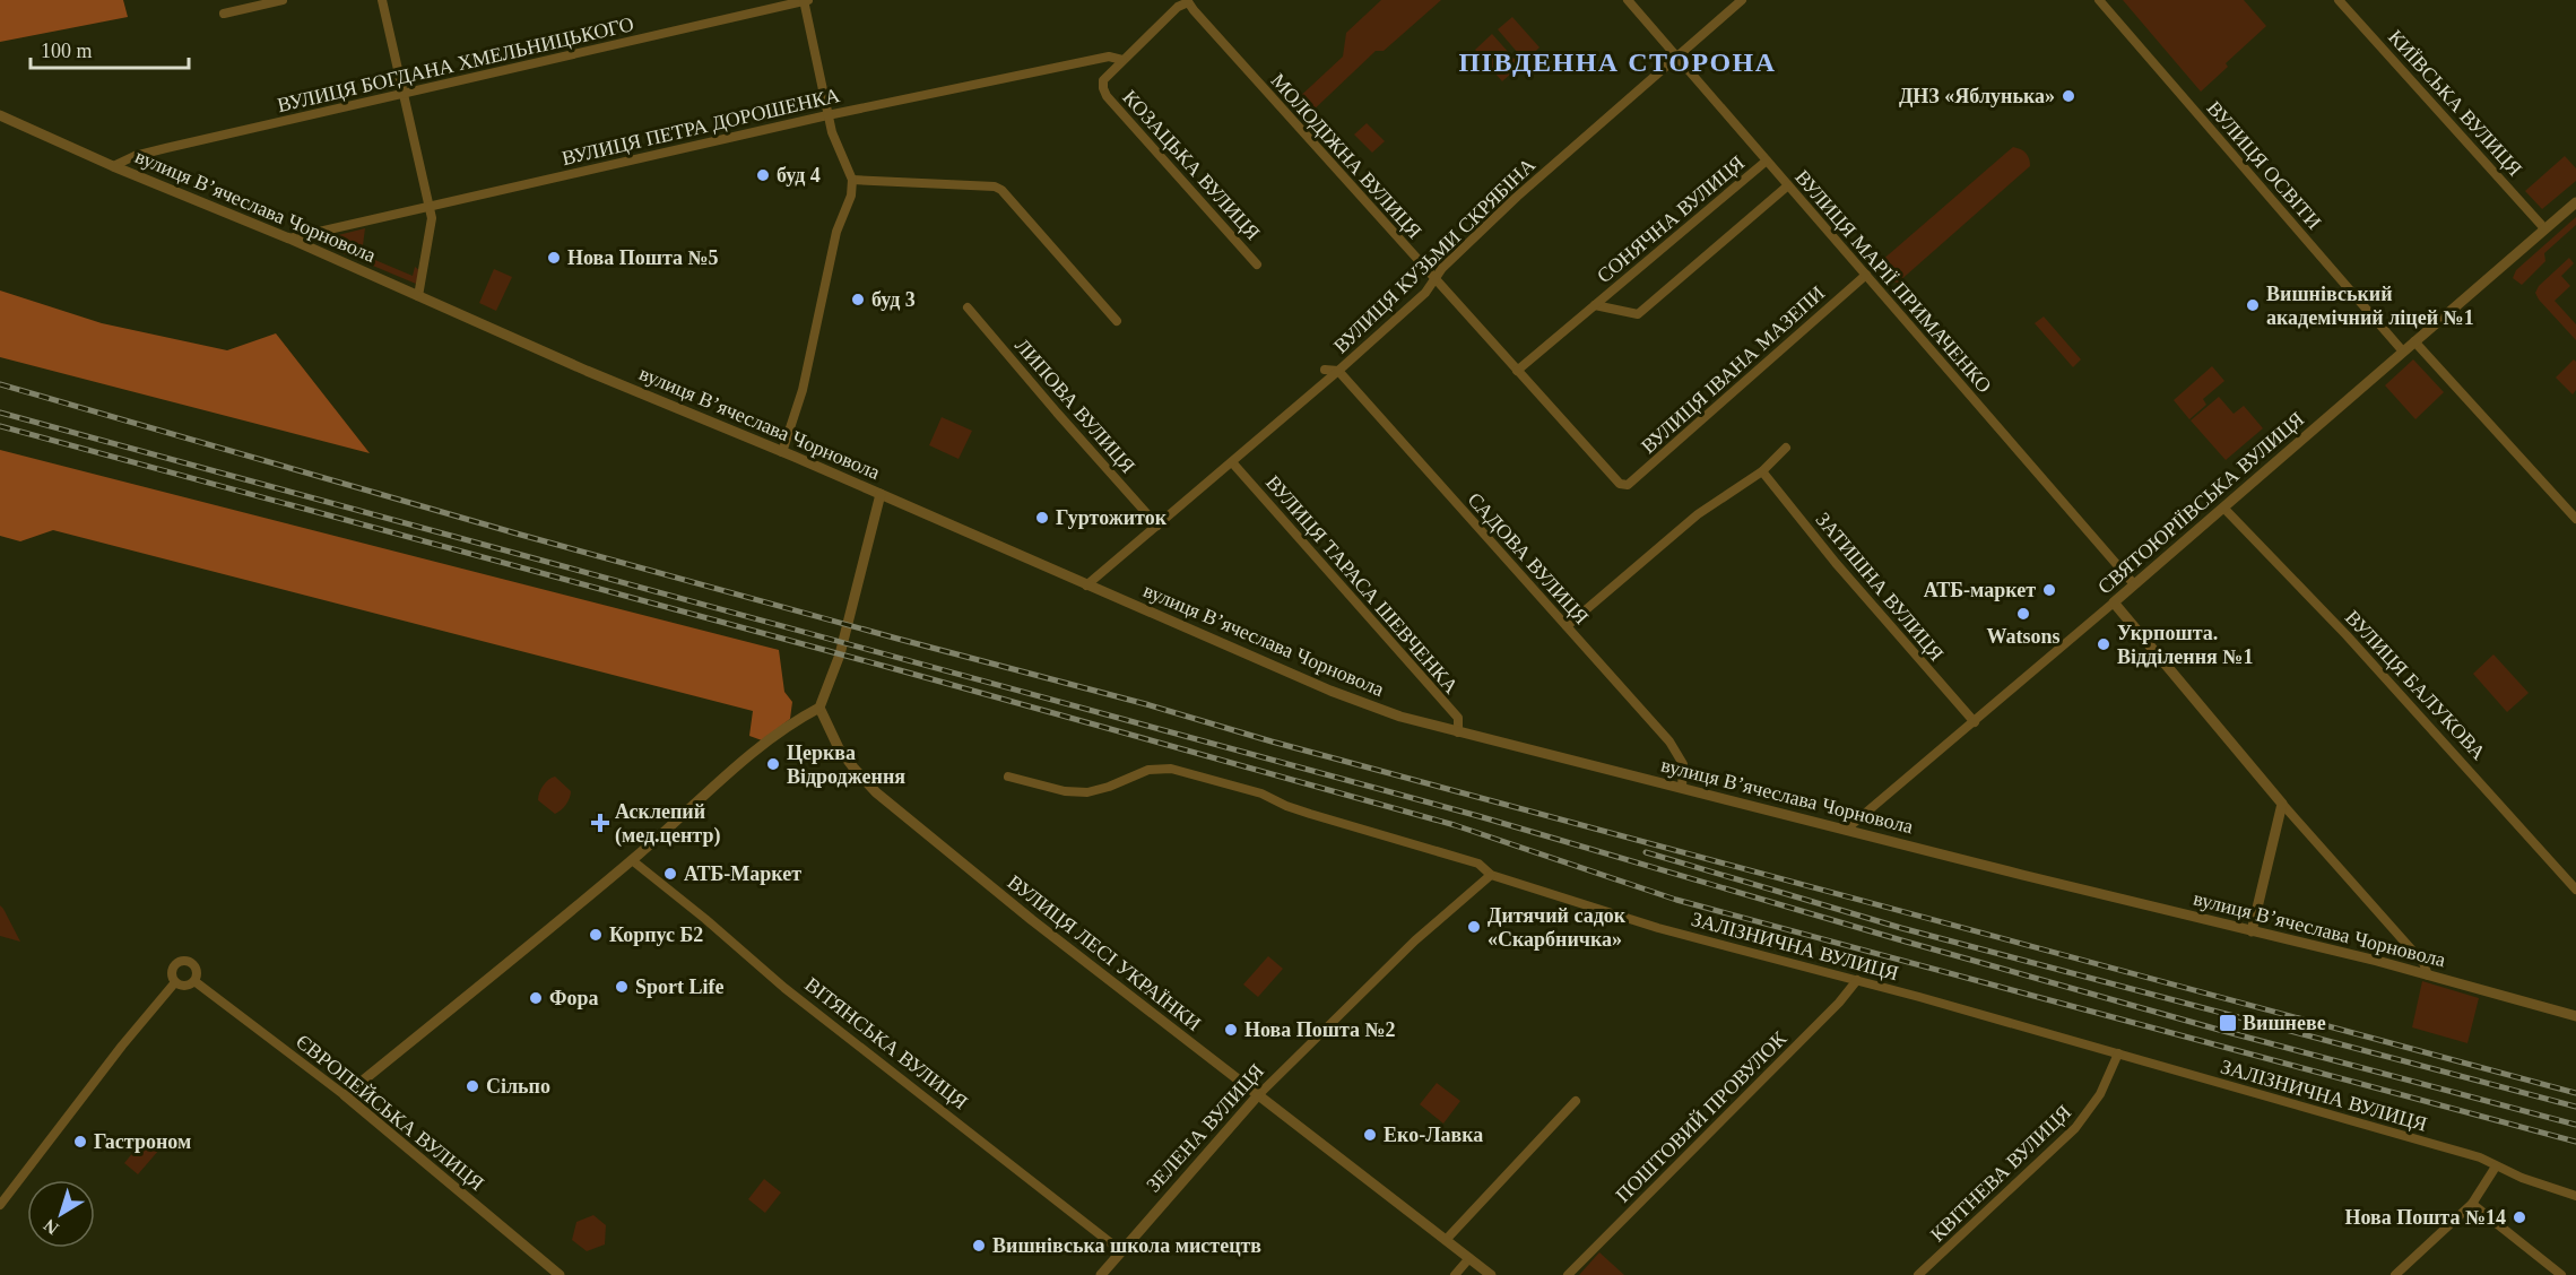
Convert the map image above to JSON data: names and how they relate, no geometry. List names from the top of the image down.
{
  "streets": {
    "street": [
      "ВУЛИЦЯ БОГДАНА ХМЕЛЬНИЦЬКОГО",
      "КИЇВСЬКА ВУЛИЦЯ",
      "ВУЛИЦЯ ПЕТРА ДОРОШЕНКА",
      "МОЛОДІЖНА ВУЛИЦЯ",
      "КОЗАЦЬКА ВУЛИЦЯ",
      "ВУЛИЦЯ ОСВІТИ",
      "вулиця Вʼячеслава Чорновола",
      "СОНЯЧНА ВУЛИЦЯ",
      "ВУЛИЦЯ КУЗЬМИ СКРЯБІНА",
      "ВУЛИЦЯ МАРІЇ ПРИМАЧЕНКО",
      "ВУЛИЦЯ ІВАНА МАЗЕПИ",
      "ЛИПОВА ВУЛИЦЯ",
      "СВЯТОЮРІЇВСЬКА ВУЛИЦЯ",
      "САДОВА ВУЛИЦЯ",
      "ВУЛИЦЯ ТАРАСА ШЕВЧЕНКА",
      "ЗАТИШНА ВУЛИЦЯ",
      "ВУЛИЦЯ БАЛУКОВА",
      "ЗАЛІЗНИЧНА ВУЛИЦЯ",
      "ВУЛИЦЯ ЛЕСІ УКРАЇНКИ",
      "ВІТЯНСЬКА ВУЛИЦЯ",
      "ЄВРОПЕЙСЬКА ВУЛИЦЯ",
      "ПОШТОВИЙ ПРОВУЛОК",
      "ЗЕЛЕНА ВУЛИЦЯ",
      "КВІТНЕВА ВУЛИЦЯ"
    ]
  },
  "crossings": [
    ["ВУЛИЦЯ БОГДАНА ХМЕЛЬНИЦЬКОГО", "вулиця Вʼячеслава Чорновола"],
    ["КИЇВСЬКА ВУЛИЦЯ", "СВЯТОЮРІЇВСЬКА ВУЛИЦЯ"],
    ["ВУЛИЦЯ ПЕТРА ДОРОШЕНКА", "КОЗАЦЬКА ВУЛИЦЯ"],
    ["ВУЛИЦЯ ПЕТРА ДОРОШЕНКА", "вулиця Вʼячеслава Чорновола"],
    ["МОЛОДІЖНА ВУЛИЦЯ", "КОЗАЦЬКА ВУЛИЦЯ"],
    ["МОЛОДІЖНА ВУЛИЦЯ", "СОНЯЧНА ВУЛИЦЯ"],
    ["МОЛОДІЖНА ВУЛИЦЯ", "ВУЛИЦЯ КУЗЬМИ СКРЯБІНА"],
    ["МОЛОДІЖНА ВУЛИЦЯ", "ВУЛИЦЯ ІВАНА МАЗЕПИ"],
    ["ВУЛИЦЯ ОСВІТИ", "СВЯТОЮРІЇВСЬКА ВУЛИЦЯ"],
    ["вулиця Вʼячеслава Чорновола", "ВУЛИЦЯ КУЗЬМИ СКРЯБІНА"],
    ["вулиця Вʼячеслава Чорновола", "СВЯТОЮРІЇВСЬКА ВУЛИЦЯ"],
    ["вулиця Вʼячеслава Чорновола", "САДОВА ВУЛИЦЯ"],
    ["вулиця Вʼячеслава Чорновола", "ВУЛИЦЯ ТАРАСА ШЕВЧЕНКА"],
    ["СОНЯЧНА ВУЛИЦЯ", "ВУЛИЦЯ МАРІЇ ПРИМАЧЕНКО"],
    ["ВУЛИЦЯ КУЗЬМИ СКРЯБІНА", "ВУЛИЦЯ МАРІЇ ПРИМАЧЕНКО"],
    ["ВУЛИЦЯ КУЗЬМИ СКРЯБІНА", "ЛИПОВА ВУЛИЦЯ"],
    ["ВУЛИЦЯ КУЗЬМИ СКРЯБІНА", "САДОВА ВУЛИЦЯ"],
    ["ВУЛИЦЯ КУЗЬМИ СКРЯБІНА", "ВУЛИЦЯ ТАРАСА ШЕВЧЕНКА"],
    ["ВУЛИЦЯ МАРІЇ ПРИМАЧЕНКО", "ВУЛИЦЯ ІВАНА МАЗЕПИ"],
    ["ВУЛИЦЯ МАРІЇ ПРИМАЧЕНКО", "СВЯТОЮРІЇВСЬКА ВУЛИЦЯ"],
    ["СВЯТОЮРІЇВСЬКА ВУЛИЦЯ", "ЗАТИШНА ВУЛИЦЯ"],
    ["СВЯТОЮРІЇВСЬКА ВУЛИЦЯ", "ВУЛИЦЯ БАЛУКОВА"],
    ["ЗАЛІЗНИЧНА ВУЛИЦЯ", "ПОШТОВИЙ ПРОВУЛОК"],
    ["ЗАЛІЗНИЧНА ВУЛИЦЯ", "ЗЕЛЕНА ВУЛИЦЯ"],
    ["ЗАЛІЗНИЧНА ВУЛИЦЯ", "КВІТНЕВА ВУЛИЦЯ"],
    ["ВУЛИЦЯ ЛЕСІ УКРАЇНКИ", "ЗЕЛЕНА ВУЛИЦЯ"],
    ["ВІТЯНСЬКА ВУЛИЦЯ", "ЗЕЛЕНА ВУЛИЦЯ"]
  ],
  "districts": ["ПІВДЕННА СТОРОНА"],
  "places": {
    "other": [
      "ДНЗ «Яблунька»",
      "буд 4",
      "Нова Пошта №5",
      "буд 3",
      "Вишнівський академічний ліцей №1",
      "Гуртожиток",
      "АТБ-маркет",
      "Watsons",
      "Укрпошта. Відділення №1",
      "Церква Відродження",
      "АТБ-Маркет",
      "Дитячий садок «Скарбничка»",
      "Корпус Б2",
      "Sport Life",
      "Фора",
      "Нова Пошта №2",
      "Сільпо",
      "Еко-Лавка",
      "Гастроном",
      "Нова Пошта №14",
      "Вишнівська школа мистецтв"
    ],
    "health": ["Асклепий (мед.центр)"],
    "transit": ["Вишневе"]
  },
  "scale_bar": "100 m",
  "north": "bottom left"
}
